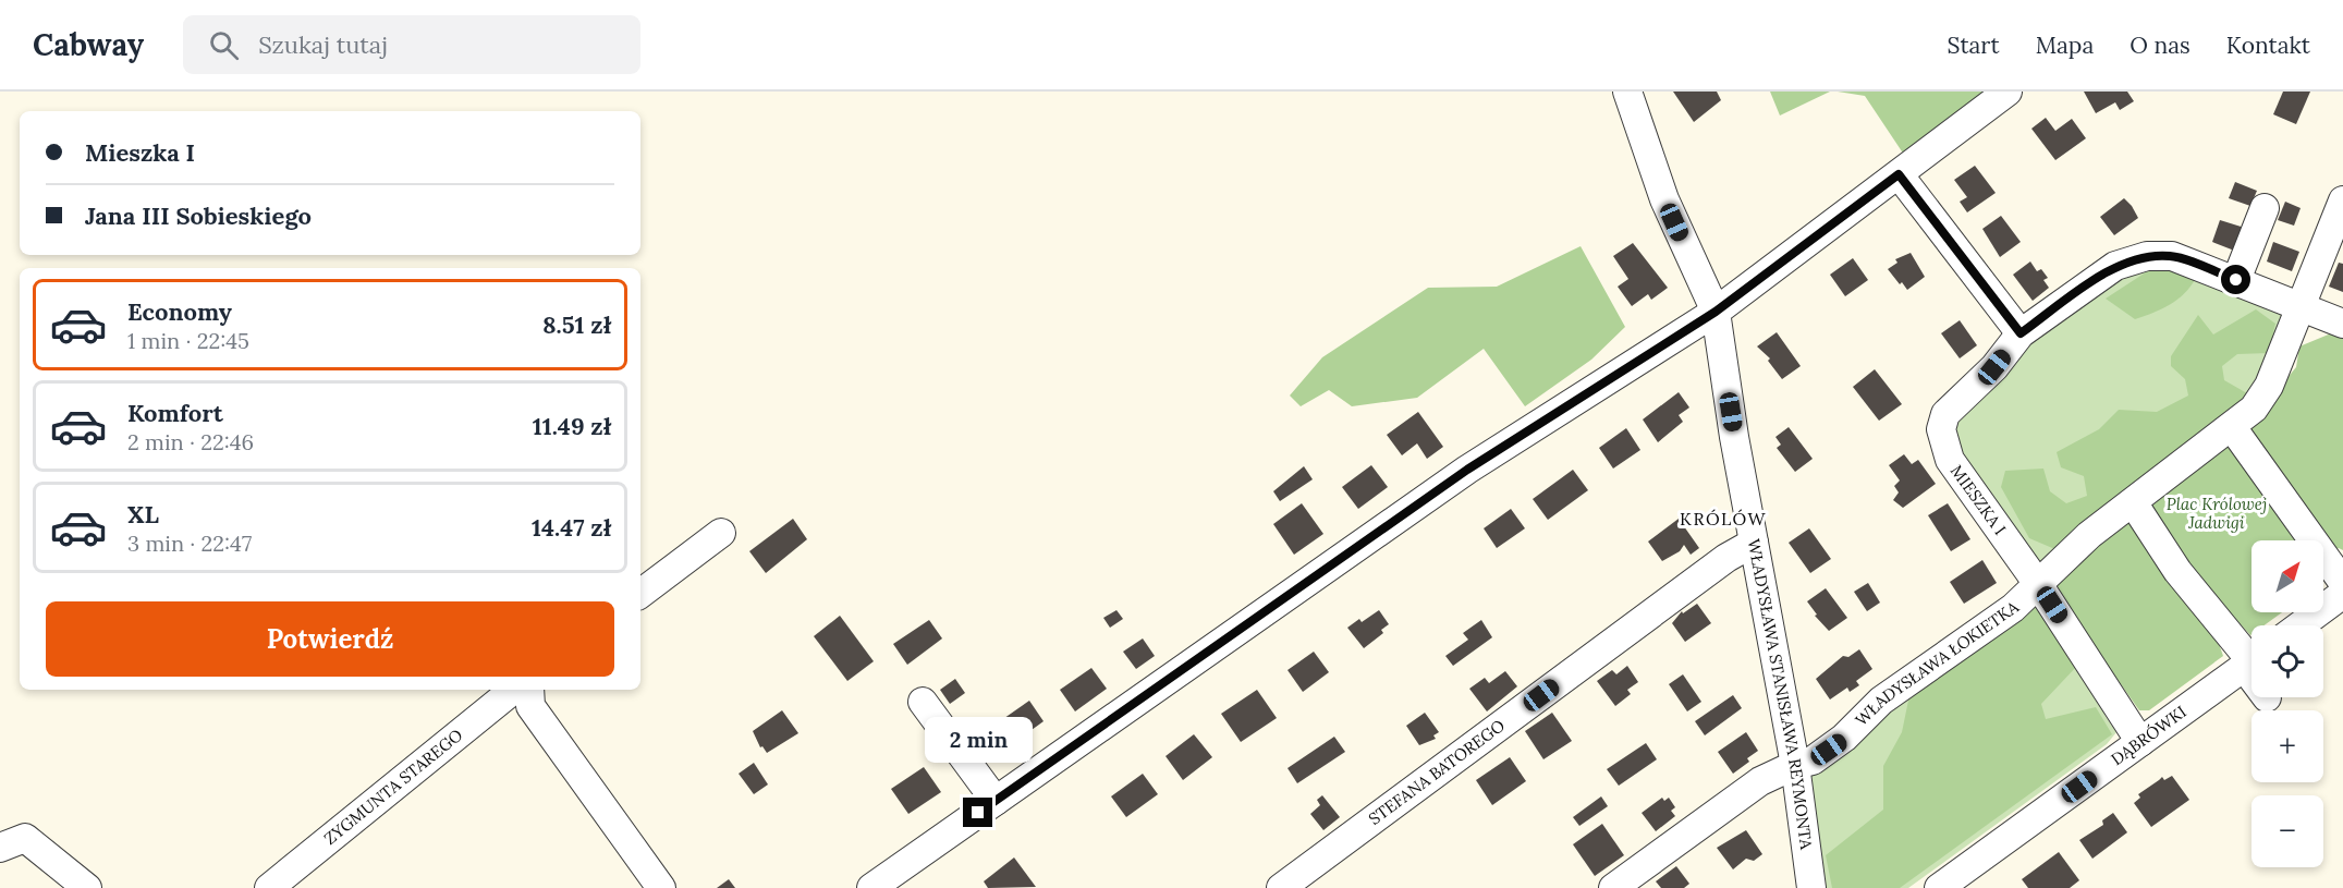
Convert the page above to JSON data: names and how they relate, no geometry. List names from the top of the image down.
{
  "streets": {
    "street": [
      "MIESZKA I",
      "WŁADYSŁAWA ŁOKIETKA",
      "WŁADYSŁAWA STANISŁAWA REYMONTA",
      "DĄBRÓWKI",
      "STEFANA BATOREGO",
      "ZYGMUNTA STAREGO"
    ]
  },
  "crossings": [
    ["MIESZKA I", "WŁADYSŁAWA ŁOKIETKA"],
    ["MIESZKA I", "DĄBRÓWKI"],
    ["WŁADYSŁAWA ŁOKIETKA", "WŁADYSŁAWA STANISŁAWA REYMONTA"],
    ["WŁADYSŁAWA STANISŁAWA REYMONTA", "STEFANA BATOREGO"]
  ],
  "districts": ["KRÓLÓW"],
  "parks": ["Plac Królowej Jadwigi"],
  "north": "top right",
  "page": {
    "header": "Cabway",
    "search": "Szukaj tutaj",
    "nav": [
      "Start",
      "Mapa",
      "O nas",
      "Kontakt"
    ],
    "banner": ["Mieszka I", "Jana III Sobieskiego"],
    "list": [
      {
        "name": "Economy",
        "note": "1 min · 22:45",
        "value": "8.51 zł"
      },
      {
        "name": "Komfort",
        "note": "2 min · 22:46",
        "value": "11.49 zł"
      },
      {
        "name": "XL",
        "note": "3 min · 22:47",
        "value": "14.47 zł"
      }
    ],
    "map_buttons": ["+", "−"],
    "buttons": "Potwierdź",
    "bubble": "2 min"
  }
}
